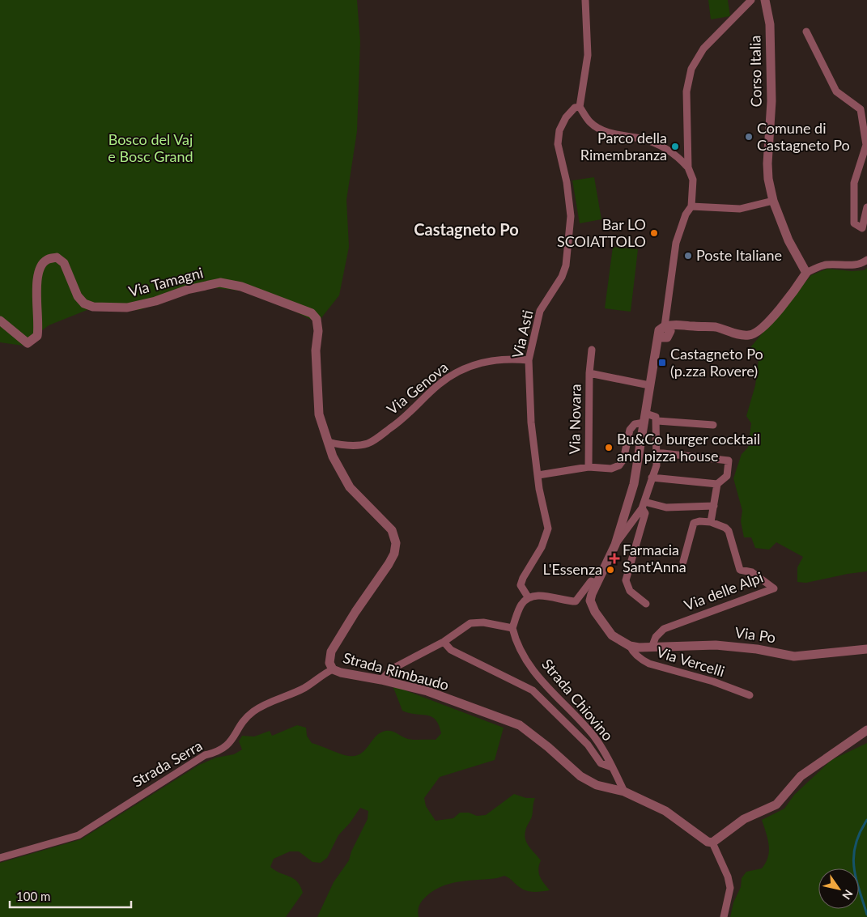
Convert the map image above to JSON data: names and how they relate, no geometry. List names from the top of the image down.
{
  "streets": {
    "street": [
      "Corso Italia",
      "Via Tamagni",
      "Via Asti",
      "Via Genova",
      "Via Novara",
      "Via delle Alpi",
      "Via Po",
      "Via Vercelli",
      "Strada Rimbaudo",
      "Strada Chiovino",
      "Strada Serra"
    ]
  },
  "crossings": [
    ["Via Tamagni", "Via Genova"],
    ["Via Tamagni", "Strada Rimbaudo"],
    ["Via Asti", "Via Genova"],
    ["Via Genova", "Strada Rimbaudo"],
    ["Via delle Alpi", "Via Po"],
    ["Via Po", "Via Vercelli"],
    ["Strada Rimbaudo", "Strada Chiovino"],
    ["Strada Rimbaudo", "Strada Serra"]
  ],
  "districts": ["Castagneto Po"],
  "parks": ["Bosco del Vaj e Bosc Grand"],
  "places": {
    "other": [
      "Comune di Castagneto Po",
      "Parco della Rimembranza",
      "Bar LO SCOIATTOLO",
      "Poste Italiane",
      "Bu&Co burger cocktail and pizza house",
      "L'Essenza"
    ],
    "transit": ["Castagneto Po (p.zza Rovere)"],
    "health": ["Farmacia Sant'Anna"]
  },
  "scale_bar": "100 m",
  "north": "bottom right"
}
